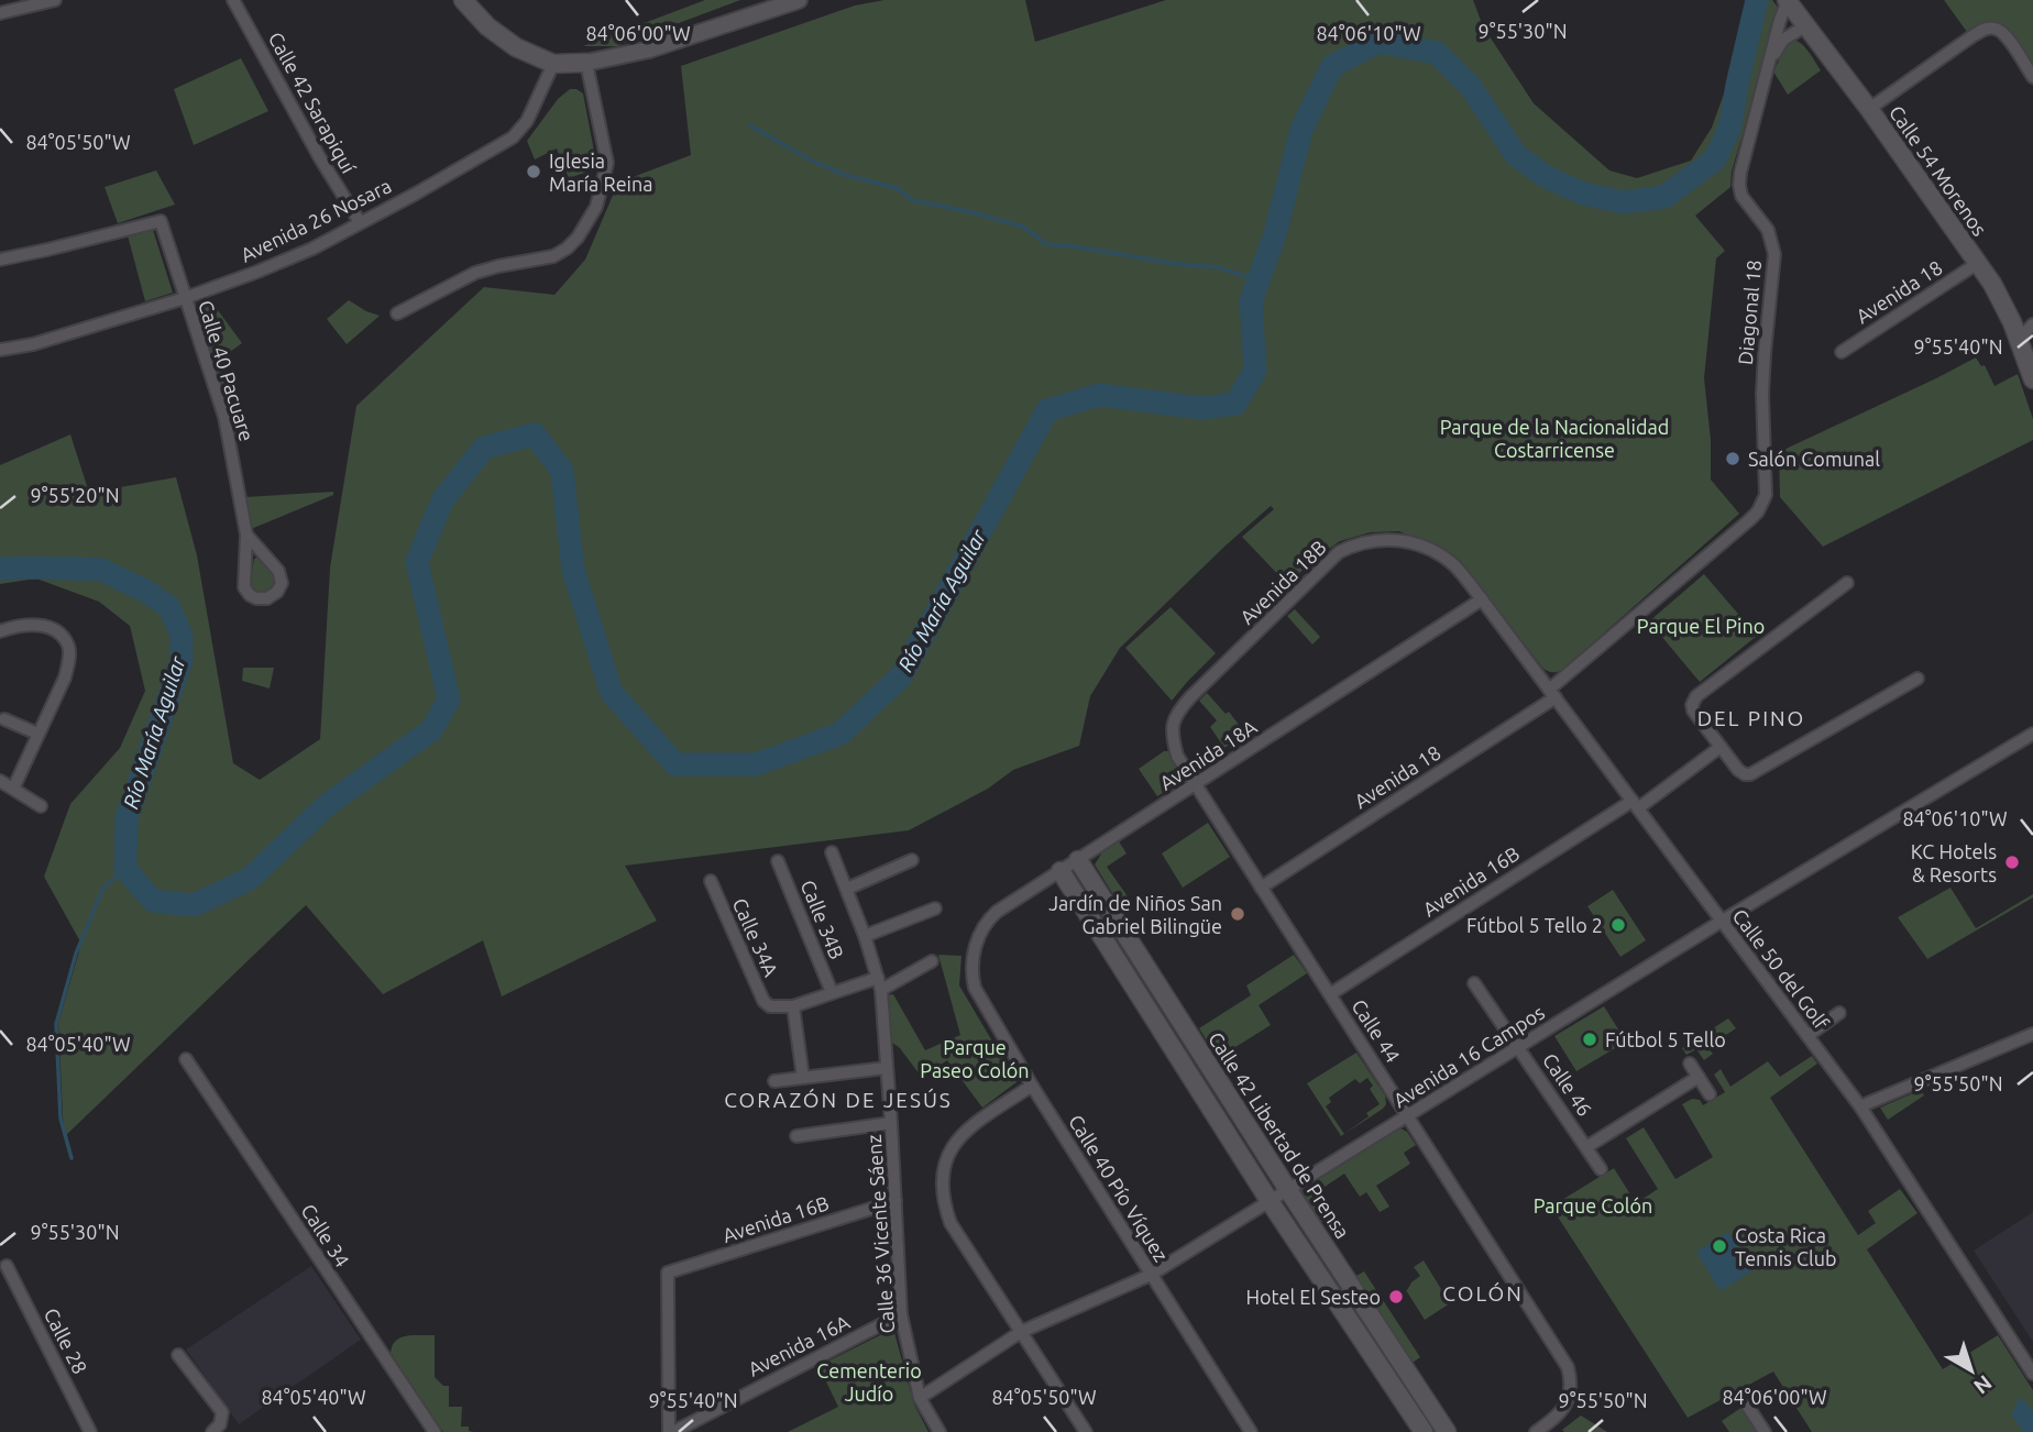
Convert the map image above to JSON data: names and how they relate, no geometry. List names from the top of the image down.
{
  "streets": {
    "main road": ["Calle 54 Morenos", "Calle 42 Libertad de Prensa"],
    "street": [
      "Calle 42 Sarapiquí",
      "Avenida 26 Nosara",
      "Avenida 18",
      "Diagonal 18",
      "Calle 40 Pacuare",
      "Avenida 18B",
      "Avenida 18A",
      "Avenida 16B",
      "Calle 34B",
      "Calle 34A",
      "Calle 50 del Golf",
      "Calle 44",
      "Avenida 16 Campos",
      "Calle 46",
      "Calle 40 Pío Víquez",
      "Calle 36 Vicente Sáenz",
      "Calle 34",
      "Calle 28",
      "Avenida 16A"
    ]
  },
  "crossings": [
    ["Calle 42 Sarapiquí", "Avenida 26 Nosara"],
    ["Calle 54 Morenos", "Avenida 18"],
    ["Calle 54 Morenos", "Diagonal 18"],
    ["Avenida 26 Nosara", "Calle 40 Pacuare"],
    ["Avenida 18", "Diagonal 18"],
    ["Avenida 18", "Calle 50 del Golf"],
    ["Avenida 18", "Calle 44"],
    ["Avenida 18B", "Avenida 18A"],
    ["Avenida 18B", "Calle 50 del Golf"],
    ["Avenida 18B", "Calle 44"],
    ["Avenida 18A", "Calle 50 del Golf"],
    ["Avenida 18A", "Calle 44"],
    ["Avenida 18A", "Calle 42 Libertad de Prensa"],
    ["Avenida 18A", "Calle 40 Pío Víquez"],
    ["Avenida 16B", "Calle 50 del Golf"],
    ["Avenida 16B", "Calle 44"],
    ["Avenida 16B", "Calle 36 Vicente Sáenz"],
    ["Avenida 16B", "Avenida 16A"],
    ["Calle 50 del Golf", "Avenida 16 Campos"],
    ["Calle 44", "Avenida 16 Campos"],
    ["Avenida 16 Campos", "Calle 46"],
    ["Avenida 16 Campos", "Calle 42 Libertad de Prensa"],
    ["Avenida 16 Campos", "Calle 40 Pío Víquez"],
    ["Avenida 16 Campos", "Calle 36 Vicente Sáenz"],
    ["Calle 36 Vicente Sáenz", "Avenida 16A"]
  ],
  "districts": ["DEL PINO", "CORAZÓN DE JESÚS", "COLÓN"],
  "water": ["Río María Aguilar"],
  "parks": [
    "Parque de la Nacionalidad Costarricense",
    "Parque El Pino",
    "Parque Paseo Colón",
    "Parque Colón",
    "Cementerio Judío"
  ],
  "places": [
    "Iglesia María Reina",
    "Salón Comunal",
    "KC Hotels & Resorts",
    "Jardín de Niños San Gabriel Bilingüe",
    "Fútbol 5 Tello 2",
    "Fútbol 5 Tello",
    "Costa Rica Tennis Club",
    "Hotel El Sesteo"
  ],
  "north": "bottom right",
  "coordinates": [
    "9°55'30\"N",
    "84°06'00\"W",
    "84°06'10\"W",
    "84°05'50\"W",
    "9°55'40\"N",
    "9°55'20\"N",
    "84°05'40\"W",
    "9°55'50\"N"
  ]
}
